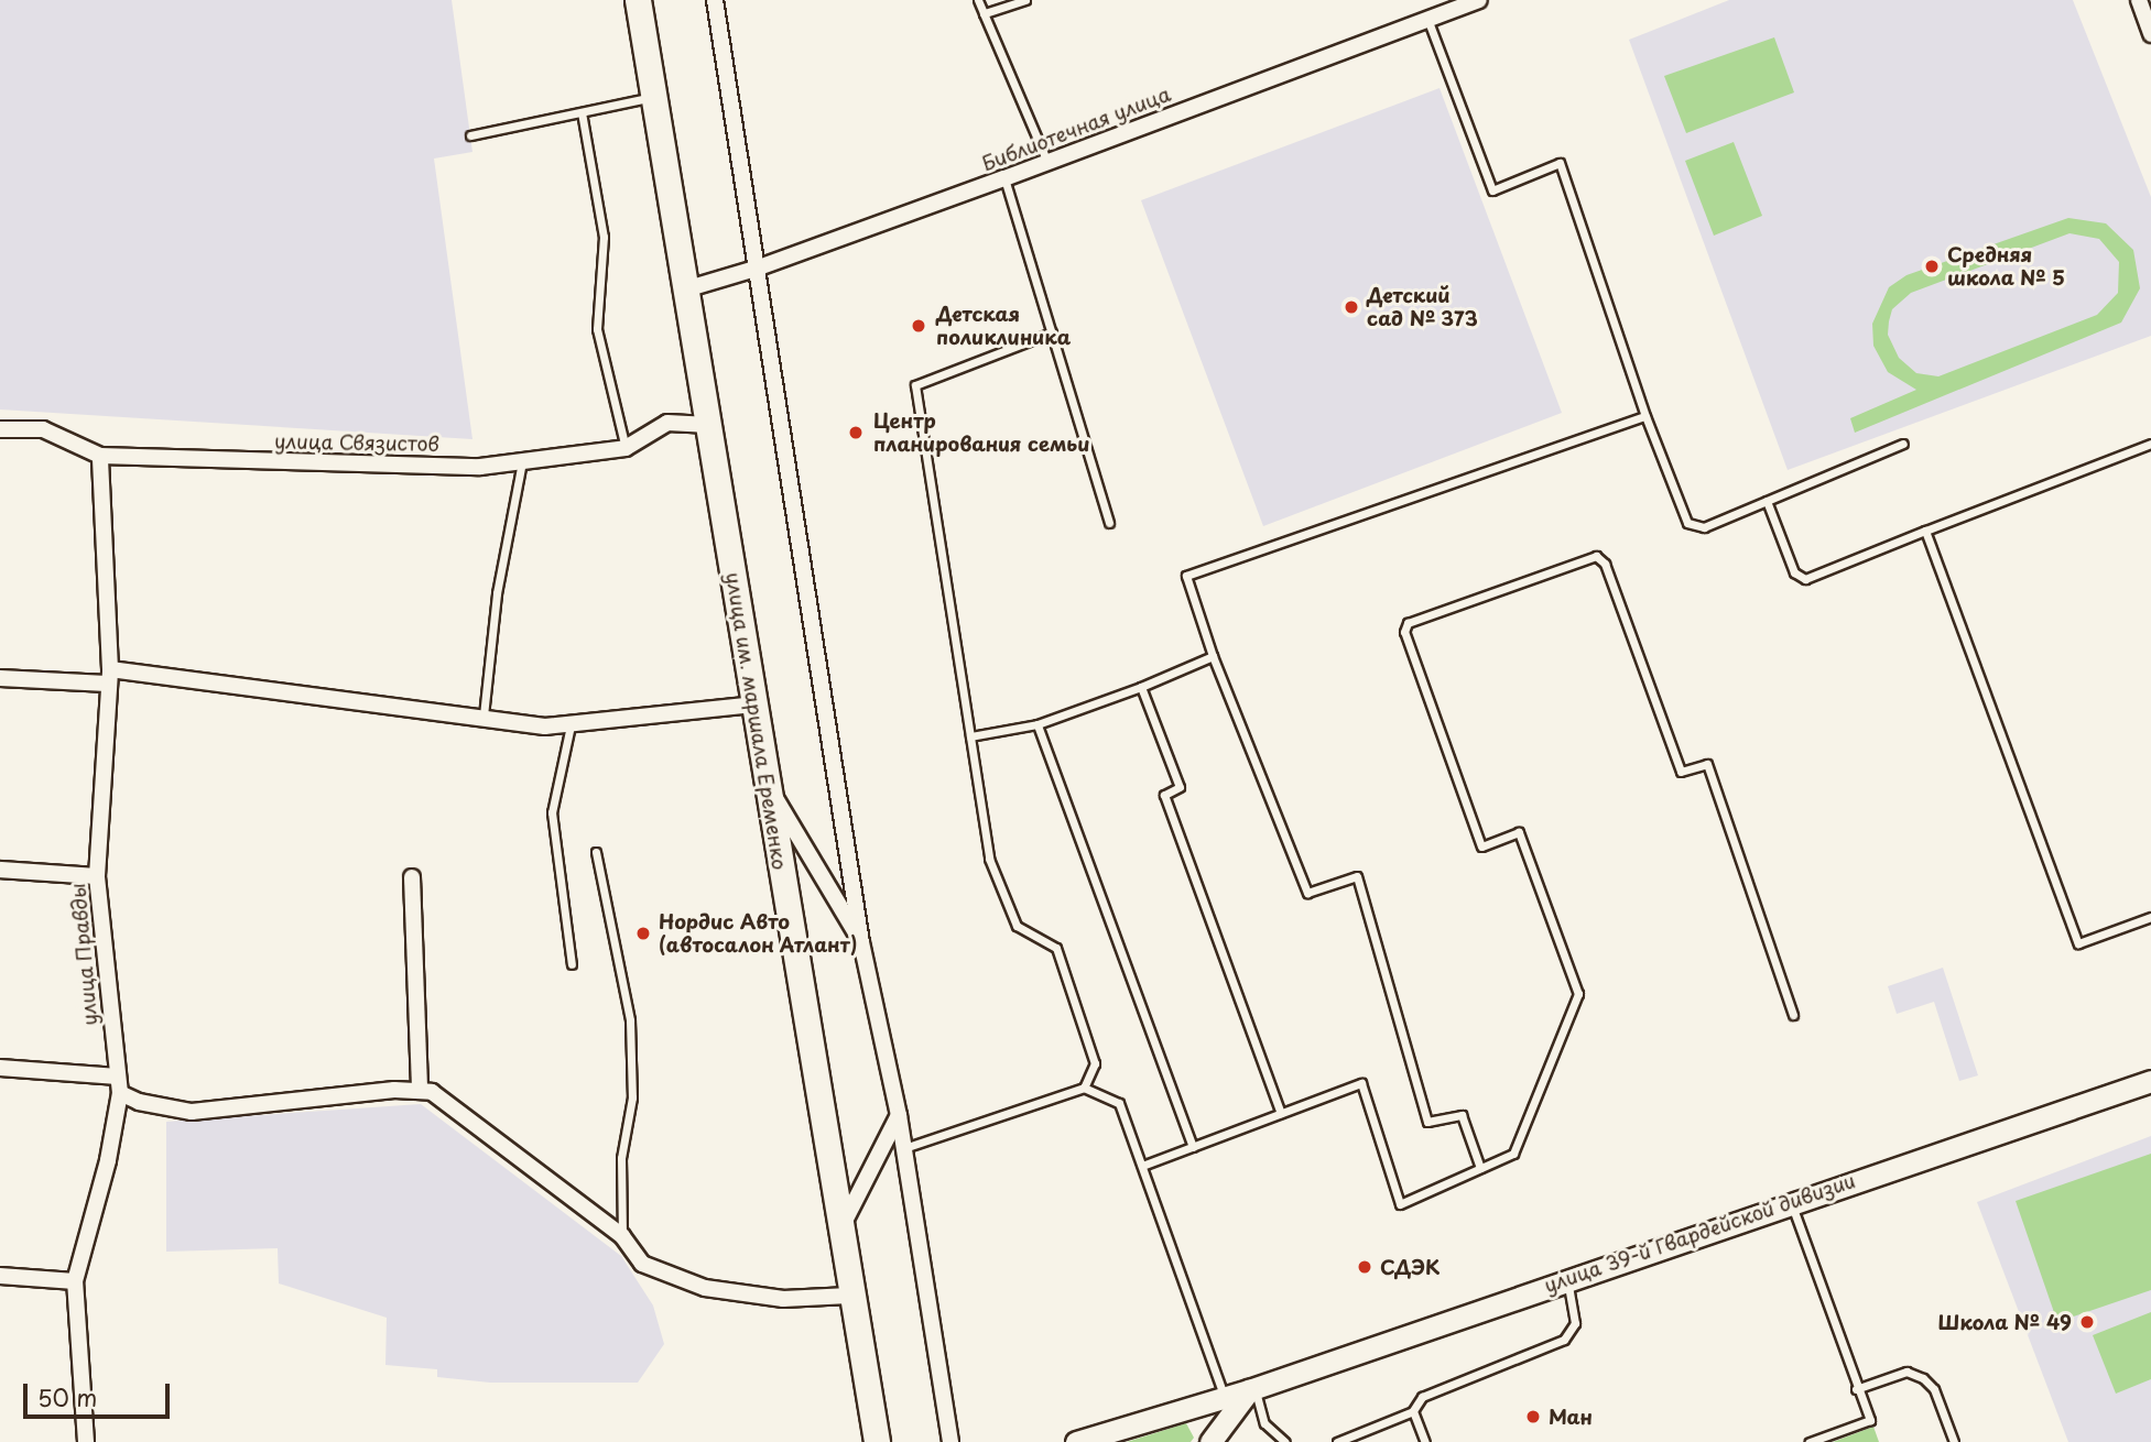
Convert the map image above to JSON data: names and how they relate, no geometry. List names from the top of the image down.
{
  "streets": {
    "highway": ["улица им. маршала Еременко"],
    "main road": ["улица 39-й Гвардейской дивизии"],
    "street": ["Библиотечная улица", "улица Связистов", "улица Правды"]
  },
  "crossings": [
    ["Библиотечная улица", "улица им. маршала Еременко"],
    ["улица Связистов", "улица им. маршала Еременко"],
    ["улица Связистов", "улица Правды"]
  ],
  "places": [
    "Средняя школа № 5",
    "Детский сад № 373",
    "Детская поликлиника",
    "Центр планирования семьи",
    "Нордис Авто (автосалон Атлант)",
    "СДЭК",
    "Школа № 49",
    "Ман"
  ],
  "scale_bar": "50 m"
}
